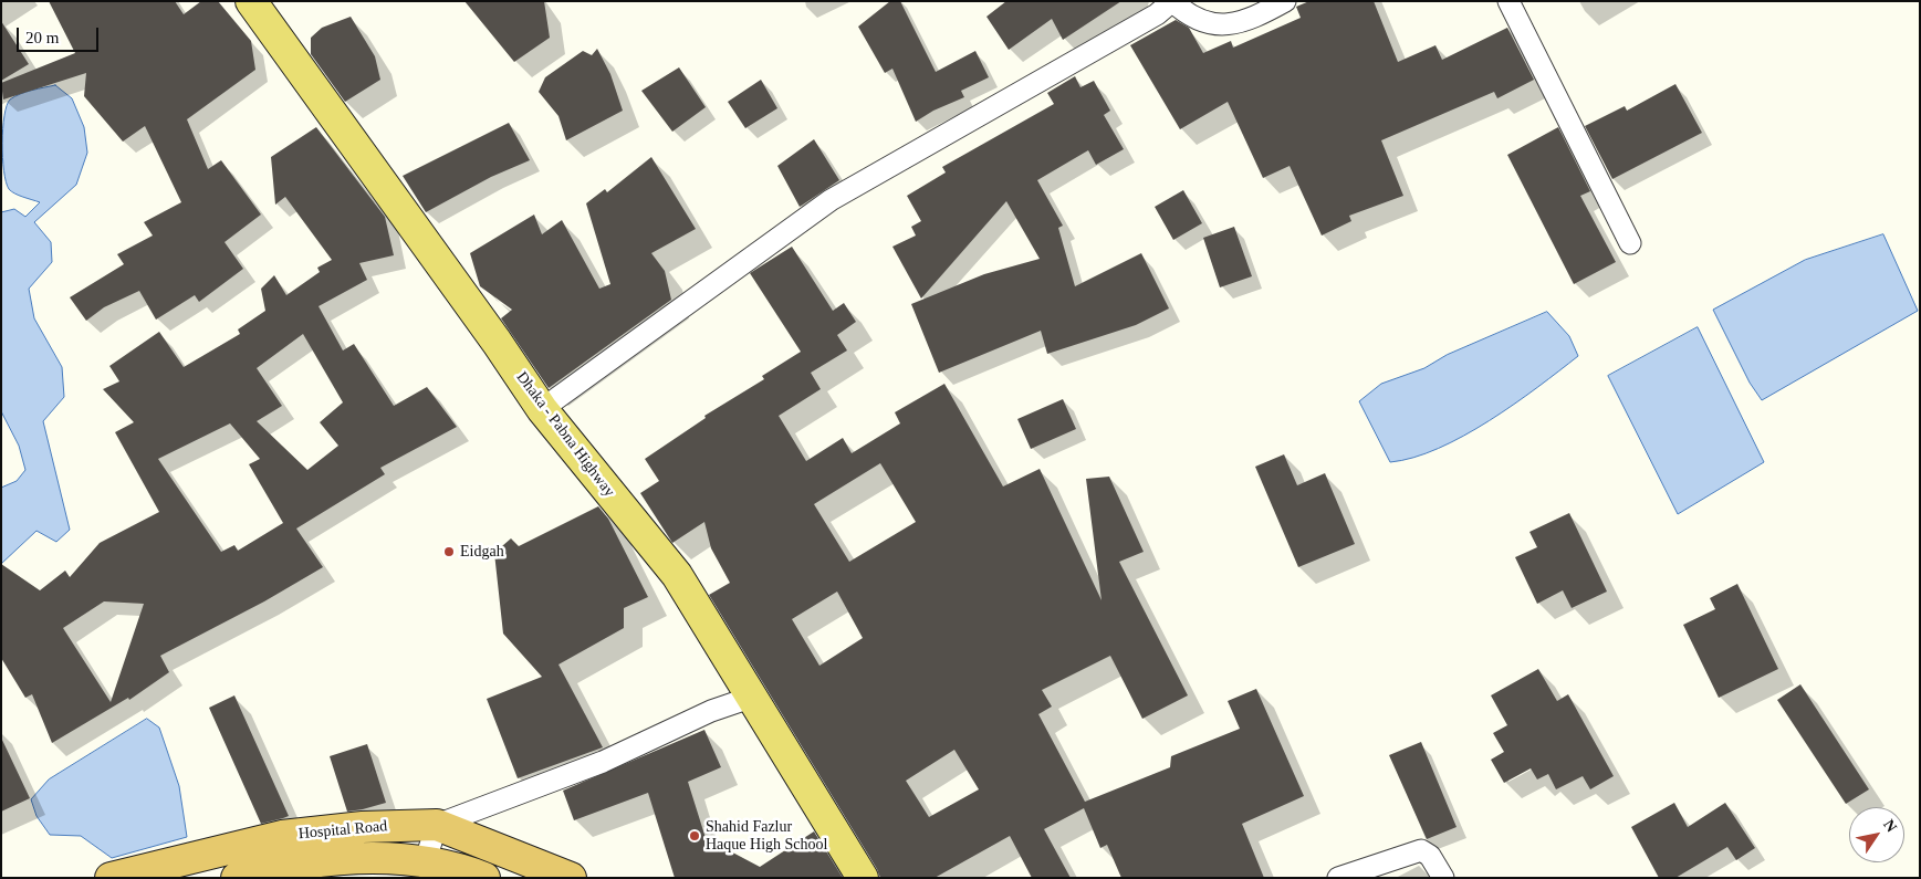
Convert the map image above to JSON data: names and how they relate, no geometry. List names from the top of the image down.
{
  "streets": {
    "highway": ["Hospital Road"],
    "main road": ["Dhaka - Pabna Highway"]
  },
  "places": ["Eidgah", "Shahid Fazlur Haque High School"],
  "scale_bar": "20 m",
  "north": "top right"
}
